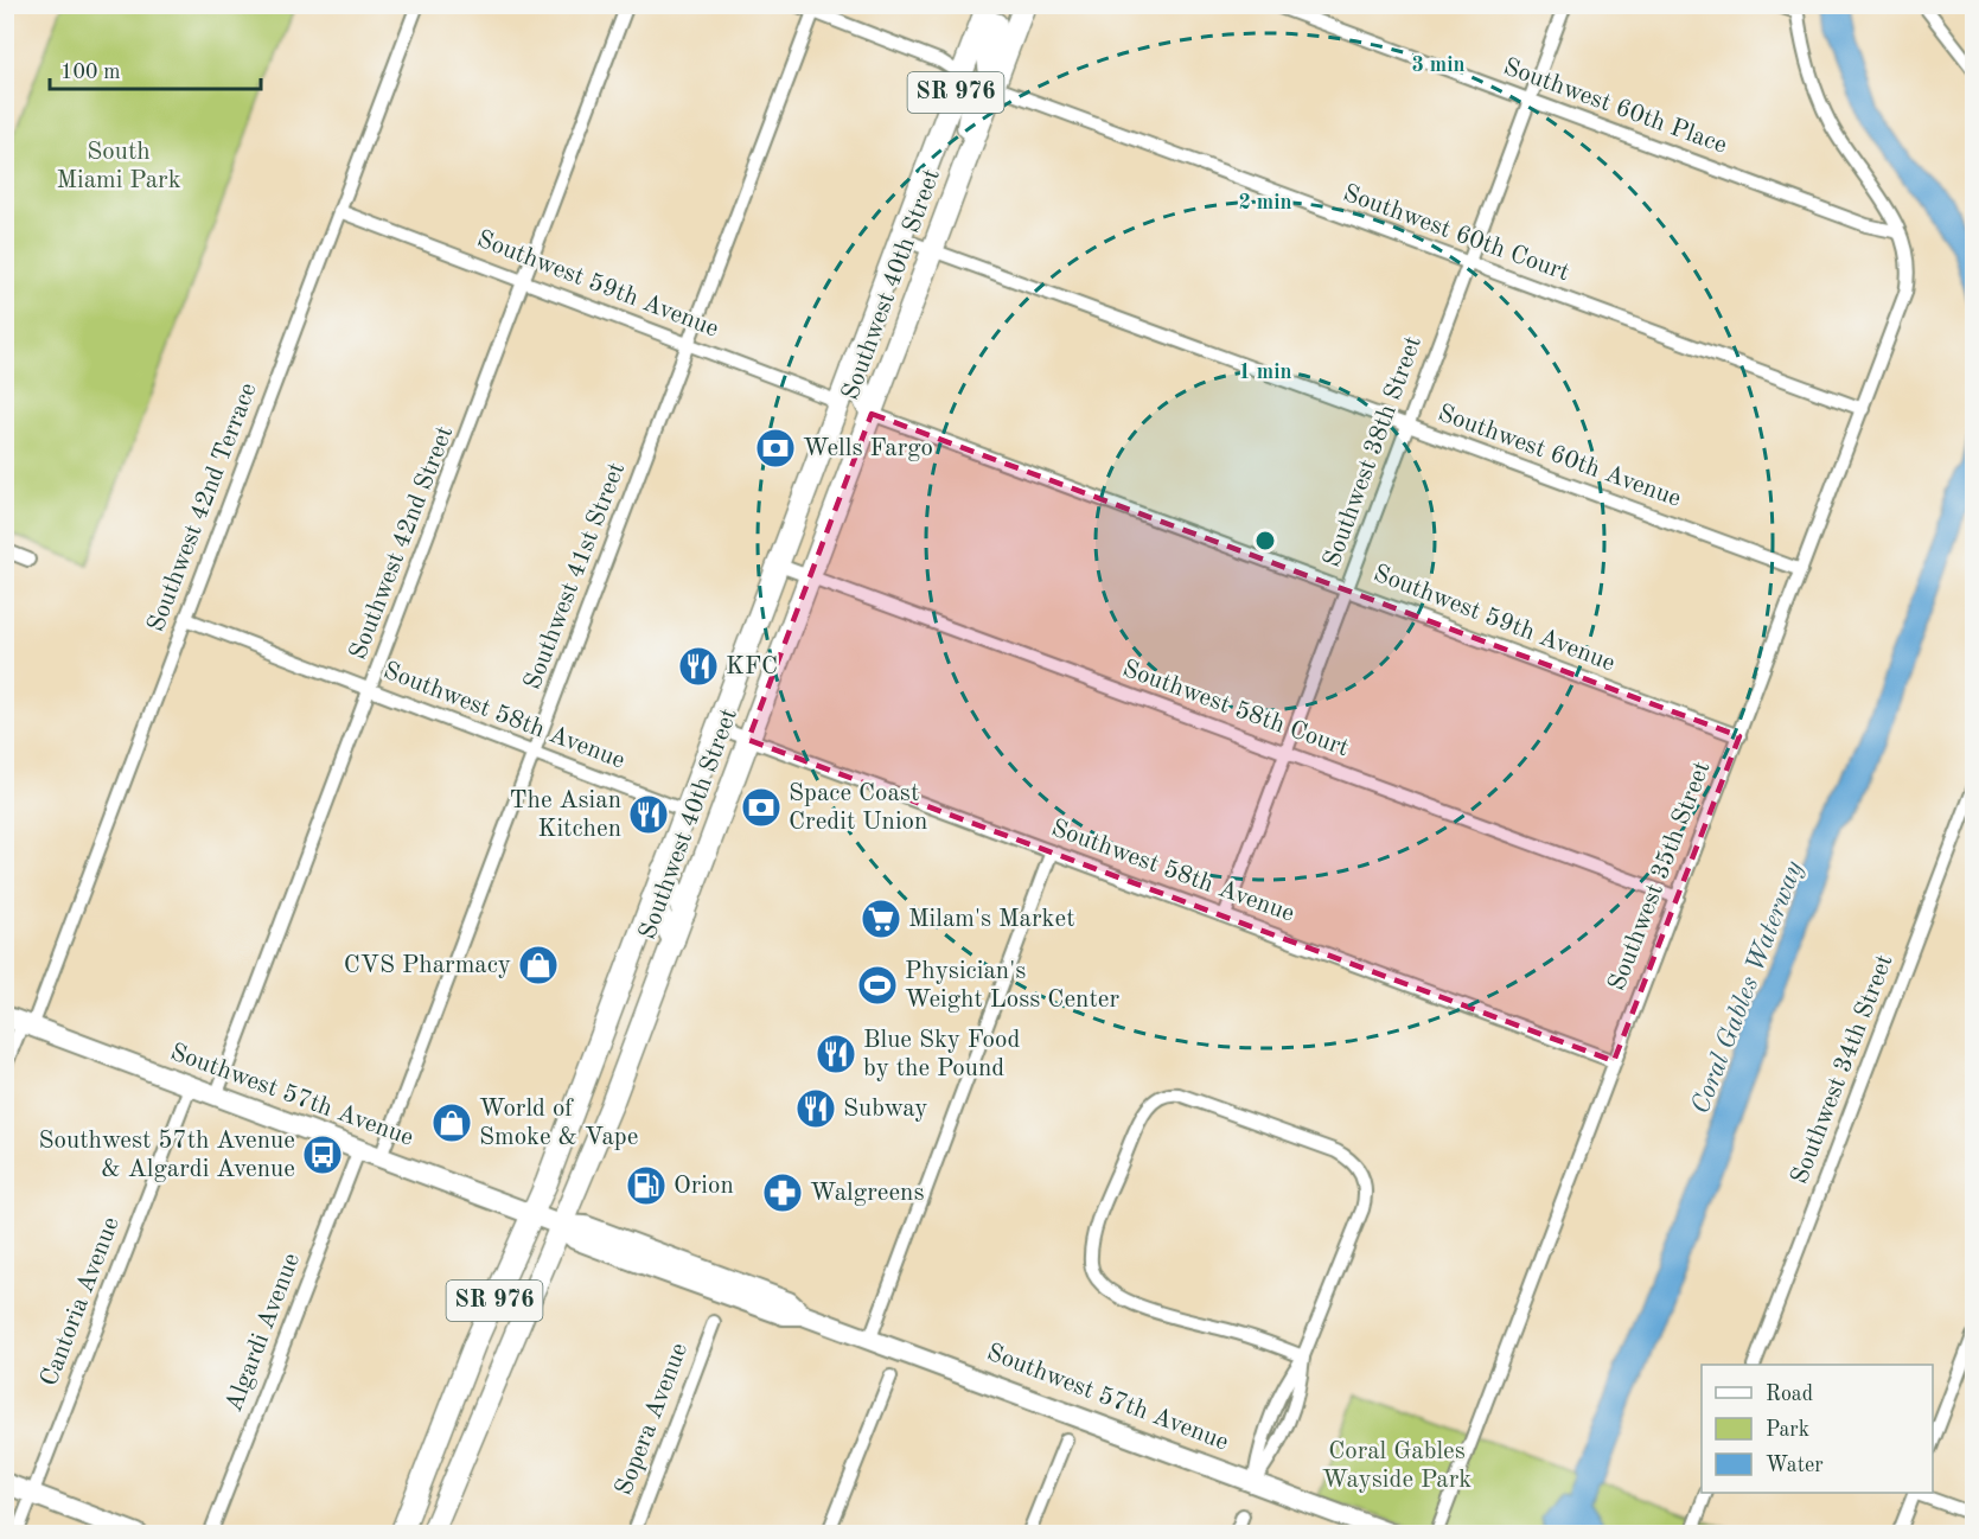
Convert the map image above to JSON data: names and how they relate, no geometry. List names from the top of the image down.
{
  "streets": {
    "main road": ["SR 976", "Southwest 40th Street", "Southwest 57th Avenue"],
    "street": [
      "Southwest 60th Place",
      "Southwest 60th Court",
      "Southwest 59th Avenue",
      "Southwest 38th Street",
      "Southwest 60th Avenue",
      "Southwest 42nd Terrace",
      "Southwest 42nd Street",
      "Southwest 41st Street",
      "Southwest 58th Court",
      "Southwest 58th Avenue",
      "Southwest 35th Street",
      "Southwest 34th Street",
      "Cantoria Avenue",
      "Algardi Avenue",
      "Sopera Avenue"
    ]
  },
  "crossings": [
    ["Southwest 60th Place", "Southwest 38th Street"],
    ["Southwest 60th Place", "Southwest 35th Street"],
    ["Southwest 60th Court", "Southwest 40th Street"],
    ["Southwest 60th Court", "Southwest 38th Street"],
    ["Southwest 60th Court", "Southwest 35th Street"],
    ["Southwest 59th Avenue", "Southwest 40th Street"],
    ["Southwest 59th Avenue", "Southwest 38th Street"],
    ["Southwest 59th Avenue", "Southwest 42nd Terrace"],
    ["Southwest 59th Avenue", "Southwest 42nd Street"],
    ["Southwest 59th Avenue", "Southwest 41st Street"],
    ["Southwest 59th Avenue", "Southwest 35th Street"],
    ["Southwest 40th Street", "Southwest 60th Avenue"],
    ["Southwest 40th Street", "Southwest 58th Court"],
    ["Southwest 40th Street", "Southwest 58th Avenue"],
    ["Southwest 40th Street", "Southwest 57th Avenue"],
    ["Southwest 38th Street", "Southwest 60th Avenue"],
    ["Southwest 38th Street", "Southwest 58th Court"],
    ["Southwest 38th Street", "Southwest 58th Avenue"],
    ["Southwest 60th Avenue", "Southwest 35th Street"],
    ["Southwest 42nd Terrace", "Southwest 58th Avenue"],
    ["Southwest 42nd Terrace", "Southwest 57th Avenue"],
    ["Southwest 42nd Street", "Southwest 58th Avenue"],
    ["Southwest 42nd Street", "Southwest 57th Avenue"],
    ["Southwest 41st Street", "Southwest 58th Avenue"],
    ["Southwest 41st Street", "Southwest 57th Avenue"],
    ["Southwest 58th Court", "Southwest 35th Street"],
    ["Southwest 58th Avenue", "Southwest 35th Street"],
    ["Southwest 57th Avenue", "Cantoria Avenue"],
    ["Southwest 57th Avenue", "Algardi Avenue"]
  ],
  "water": ["Coral Gables Waterway"],
  "parks": ["South Miami Park", "Coral Gables Wayside Park"],
  "places": {
    "bank": ["Wells Fargo", "Space Coast Credit Union"],
    "restaurant": [
      "KFC",
      "The Asian Kitchen",
      "Blue Sky Food by the Pound",
      "Subway"
    ],
    "supermarket": ["Milam's Market"],
    "shop": ["CVS Pharmacy", "World of Smoke & Vape"],
    "sports": ["Physician's Weight Loss Center"],
    "bus stop": ["Southwest 57th Avenue & Algardi Avenue"],
    "fuel station": ["Orion"],
    "pharmacy": ["Walgreens"]
  },
  "legend": ["Road", "Park", "Water"],
  "scale_bar": "100 m",
  "rings": ["3 min", "2 min", "1 min"]
}
